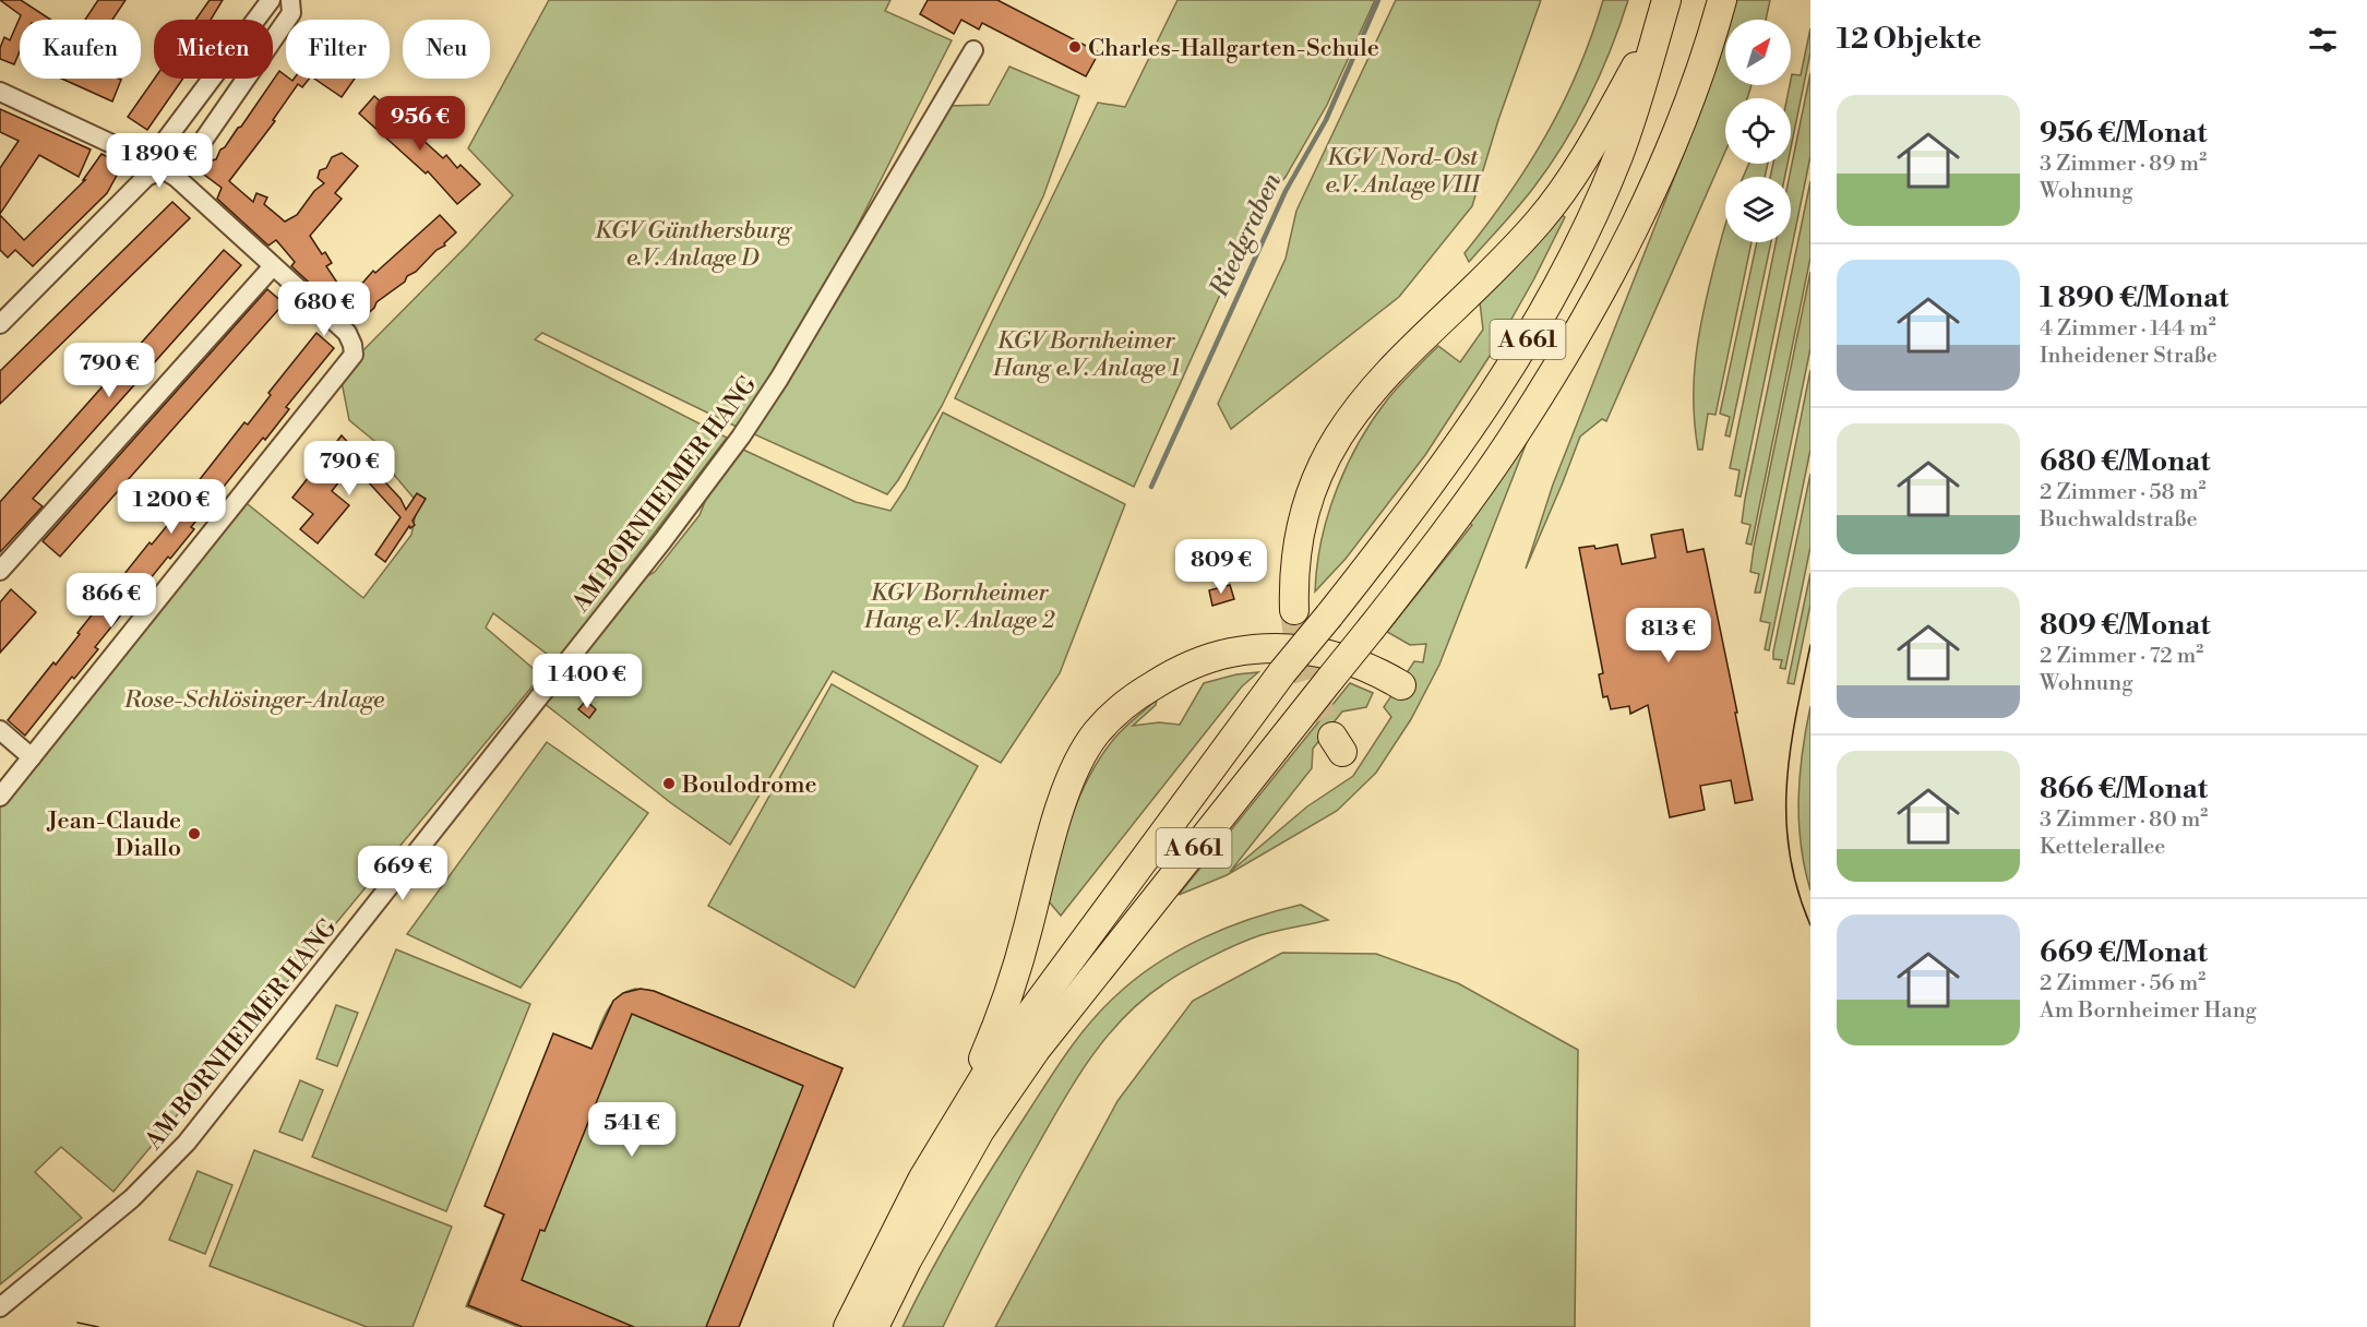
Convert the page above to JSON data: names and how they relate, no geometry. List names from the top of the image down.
{
  "streets": {
    "highway": ["A 661"],
    "street": ["AM BORNHEIMER HANG"]
  },
  "water": ["Riedgraben"],
  "parks": [
    "KGV Nord-Ost e.V. Anlage VIII",
    "KGV Günthersburg e.V. Anlage D",
    "KGV Bornheimer Hang e.V. Anlage 1",
    "KGV Bornheimer Hang e.V. Anlage 2",
    "Rose-Schlösinger-Anlage"
  ],
  "places": ["Charles-Hallgarten-Schule", "Boulodrome", "Jean-Claude Diallo"],
  "north": "top right",
  "page": {
    "heading": "12 Objekte",
    "chip": [
      "Kaufen",
      "Mieten",
      "Filter",
      "Neu"
    ],
    "list": [
      {
        "name": "956 €/Monat",
        "note": "3 Zimmer · 89 m² · Wohnung"
      },
      {
        "name": "1 890 €/Monat",
        "note": "4 Zimmer · 144 m² · Inheidener Straße"
      },
      {
        "name": "680 €/Monat",
        "note": "2 Zimmer · 58 m² · Buchwaldstraße"
      },
      {
        "name": "809 €/Monat",
        "note": "2 Zimmer · 72 m² · Wohnung"
      },
      {
        "name": "866 €/Monat",
        "note": "3 Zimmer · 80 m² · Kettelerallee"
      },
      {
        "name": "669 €/Monat",
        "note": "2 Zimmer · 56 m² · Am Bornheimer Hang"
      }
    ],
    "price": [
      "956 €",
      "1 890 €",
      "680 €",
      "790 €",
      "790 €",
      "1 200 €",
      "809 €",
      "866 €",
      "813 €",
      "1 400 €",
      "669 €",
      "541 €"
    ]
  }
}
